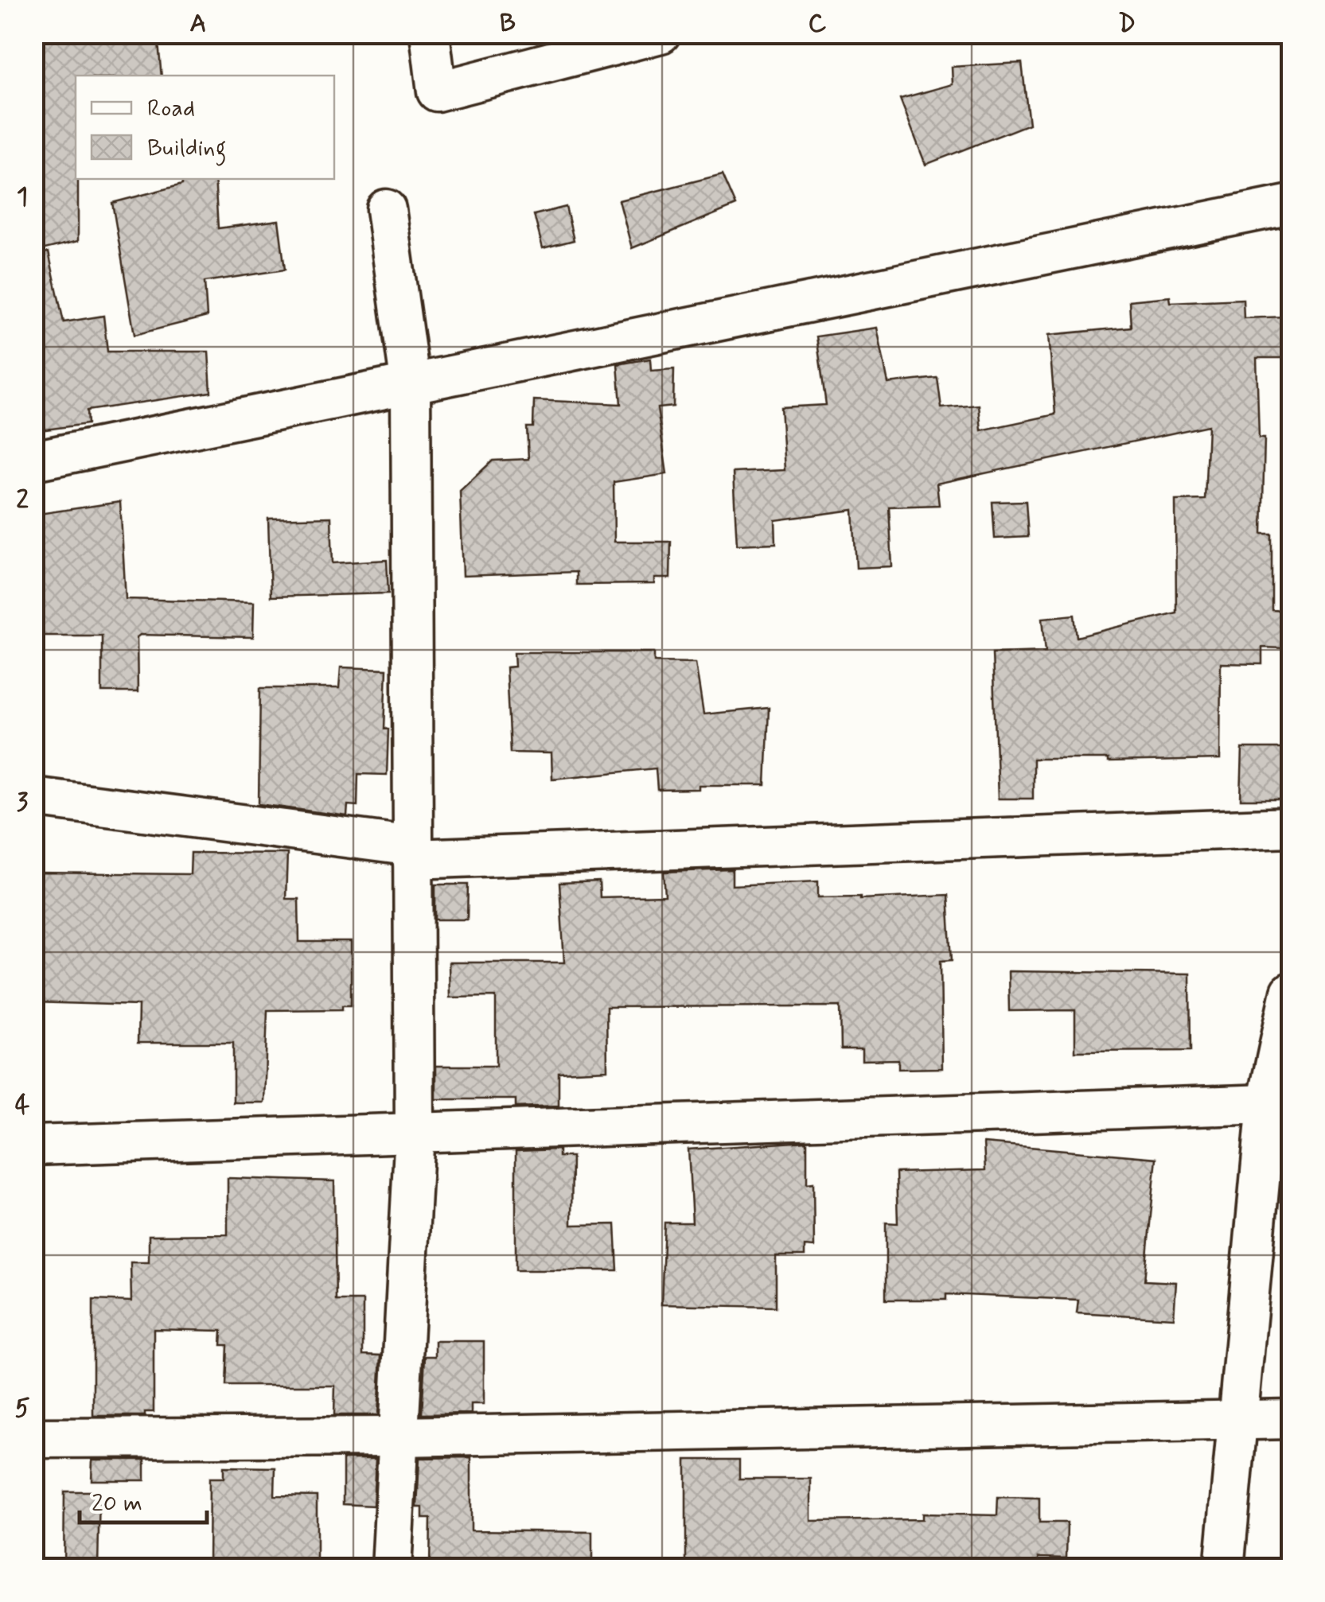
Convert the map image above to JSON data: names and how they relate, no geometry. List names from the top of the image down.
{
  "legend": ["Road", "Building"],
  "scale_bar": "20 m",
  "grid": {
    "columns": [
      "A",
      "B",
      "C",
      "D"
    ],
    "rows": [
      "1",
      "2",
      "3",
      "4",
      "5"
    ]
  }
}
